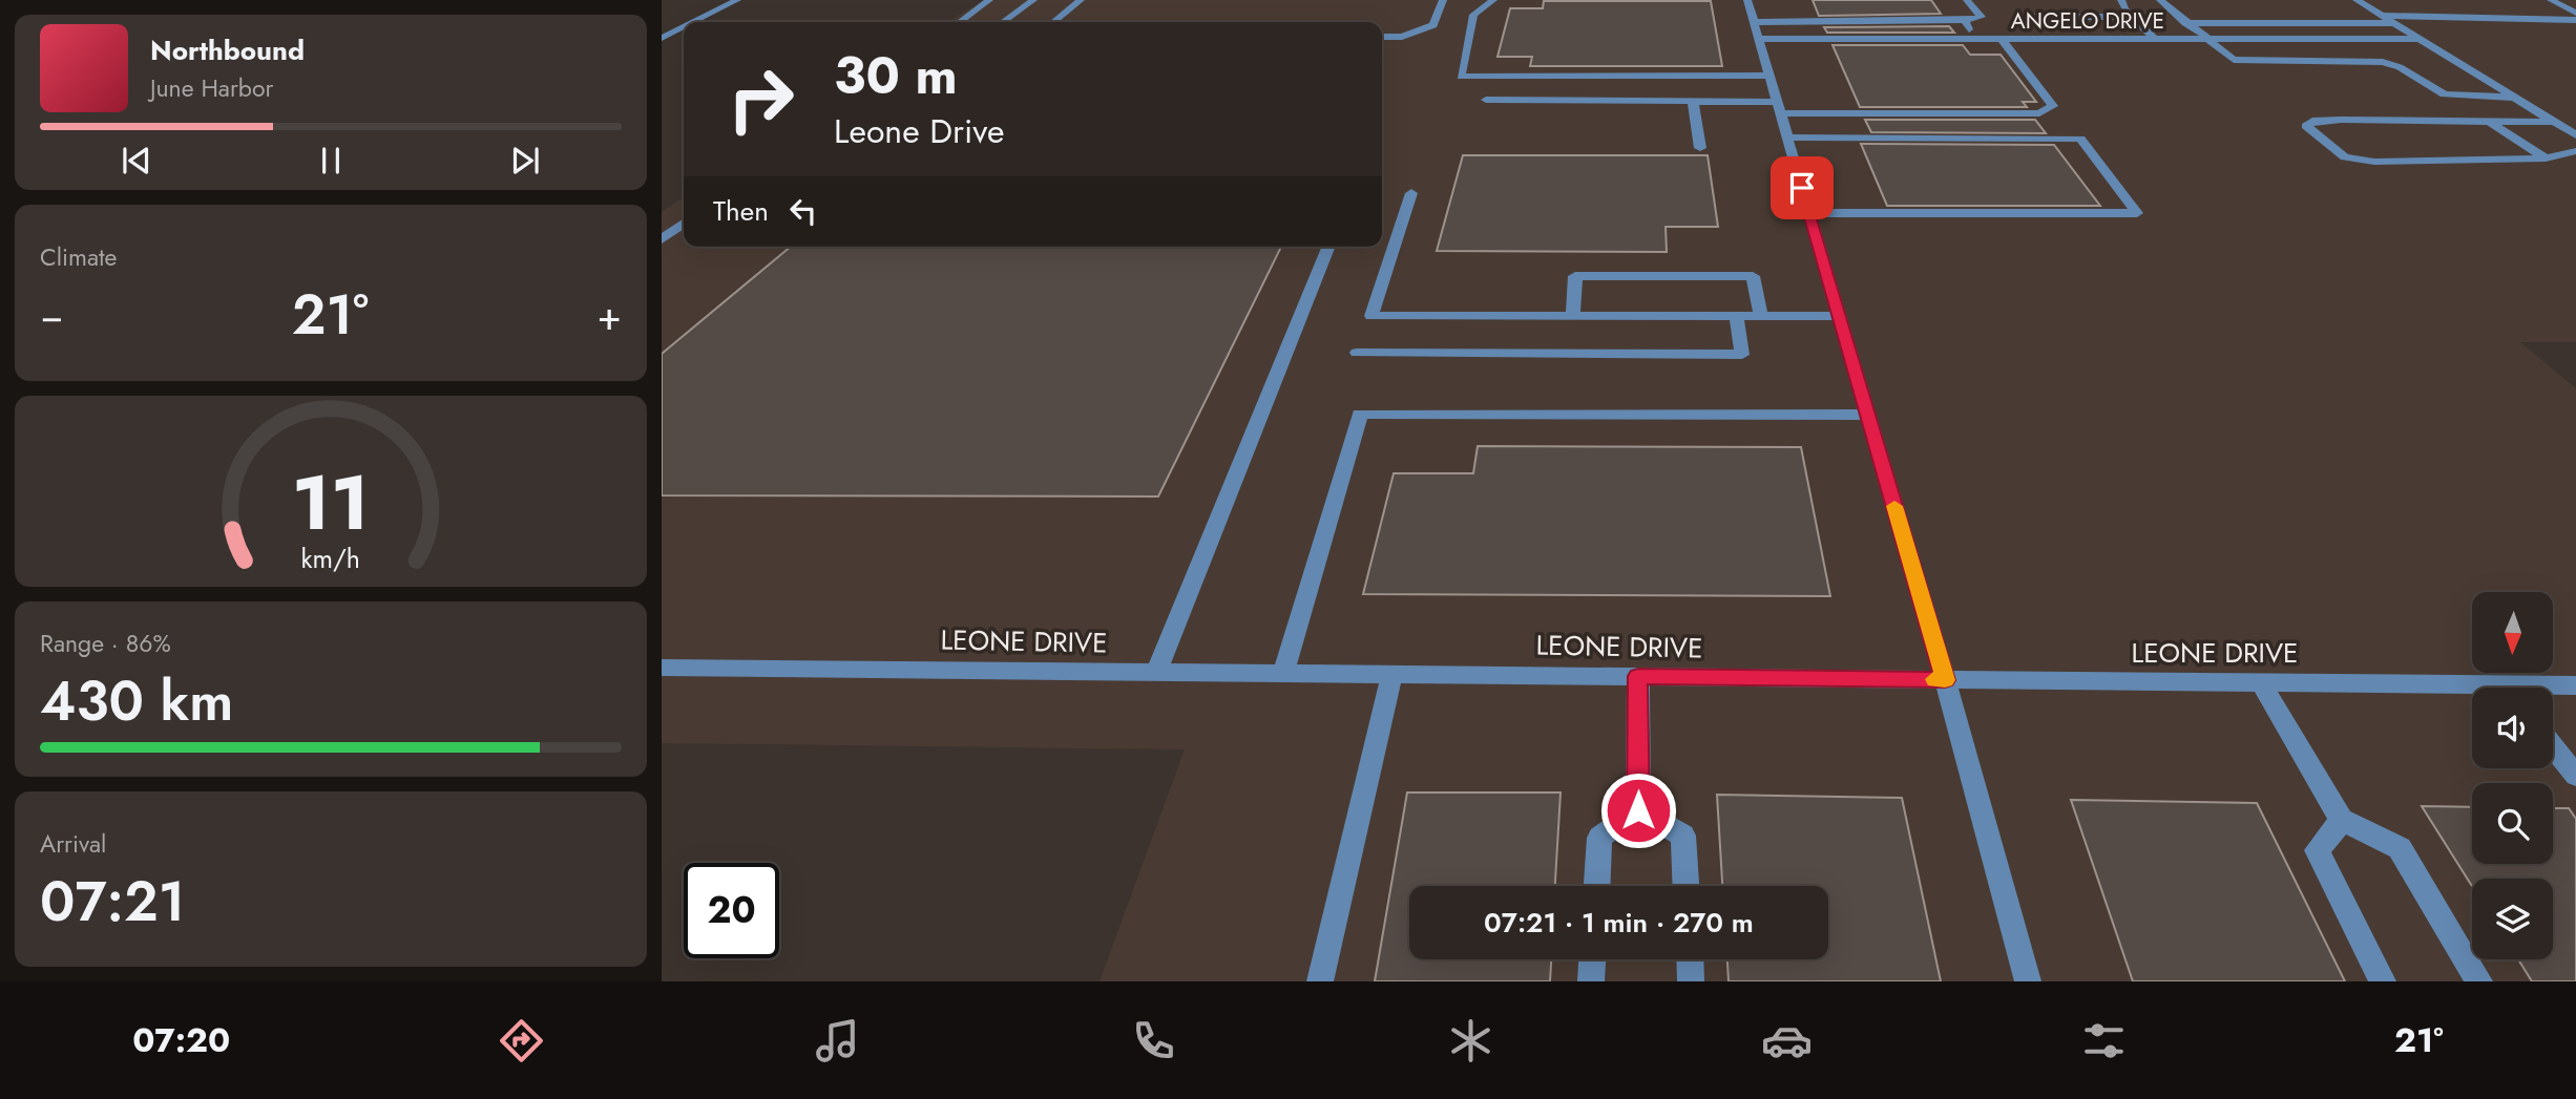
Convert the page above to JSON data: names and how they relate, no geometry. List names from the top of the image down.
{
  "streets": {
    "street": ["ANGELO DRIVE", "LEONE DRIVE"]
  },
  "north": "bottom",
  "page": {
    "turn": ["30 m", "Leone Drive"],
    "song": ["Northbound", "June Harbor"],
    "then": "Then",
    "tile": [
      "Climate",
      ["Range · 86%", "430 km"],
      ["Arrival", "07:21"]
    ],
    "heat": ["−", "21°", "+"],
    "limit": "20",
    "trip": "07:21 · 1 min · 270 m",
    "tabs": ["07:20", "21°"],
    "gauge": ["11", "km/h"]
  }
}
